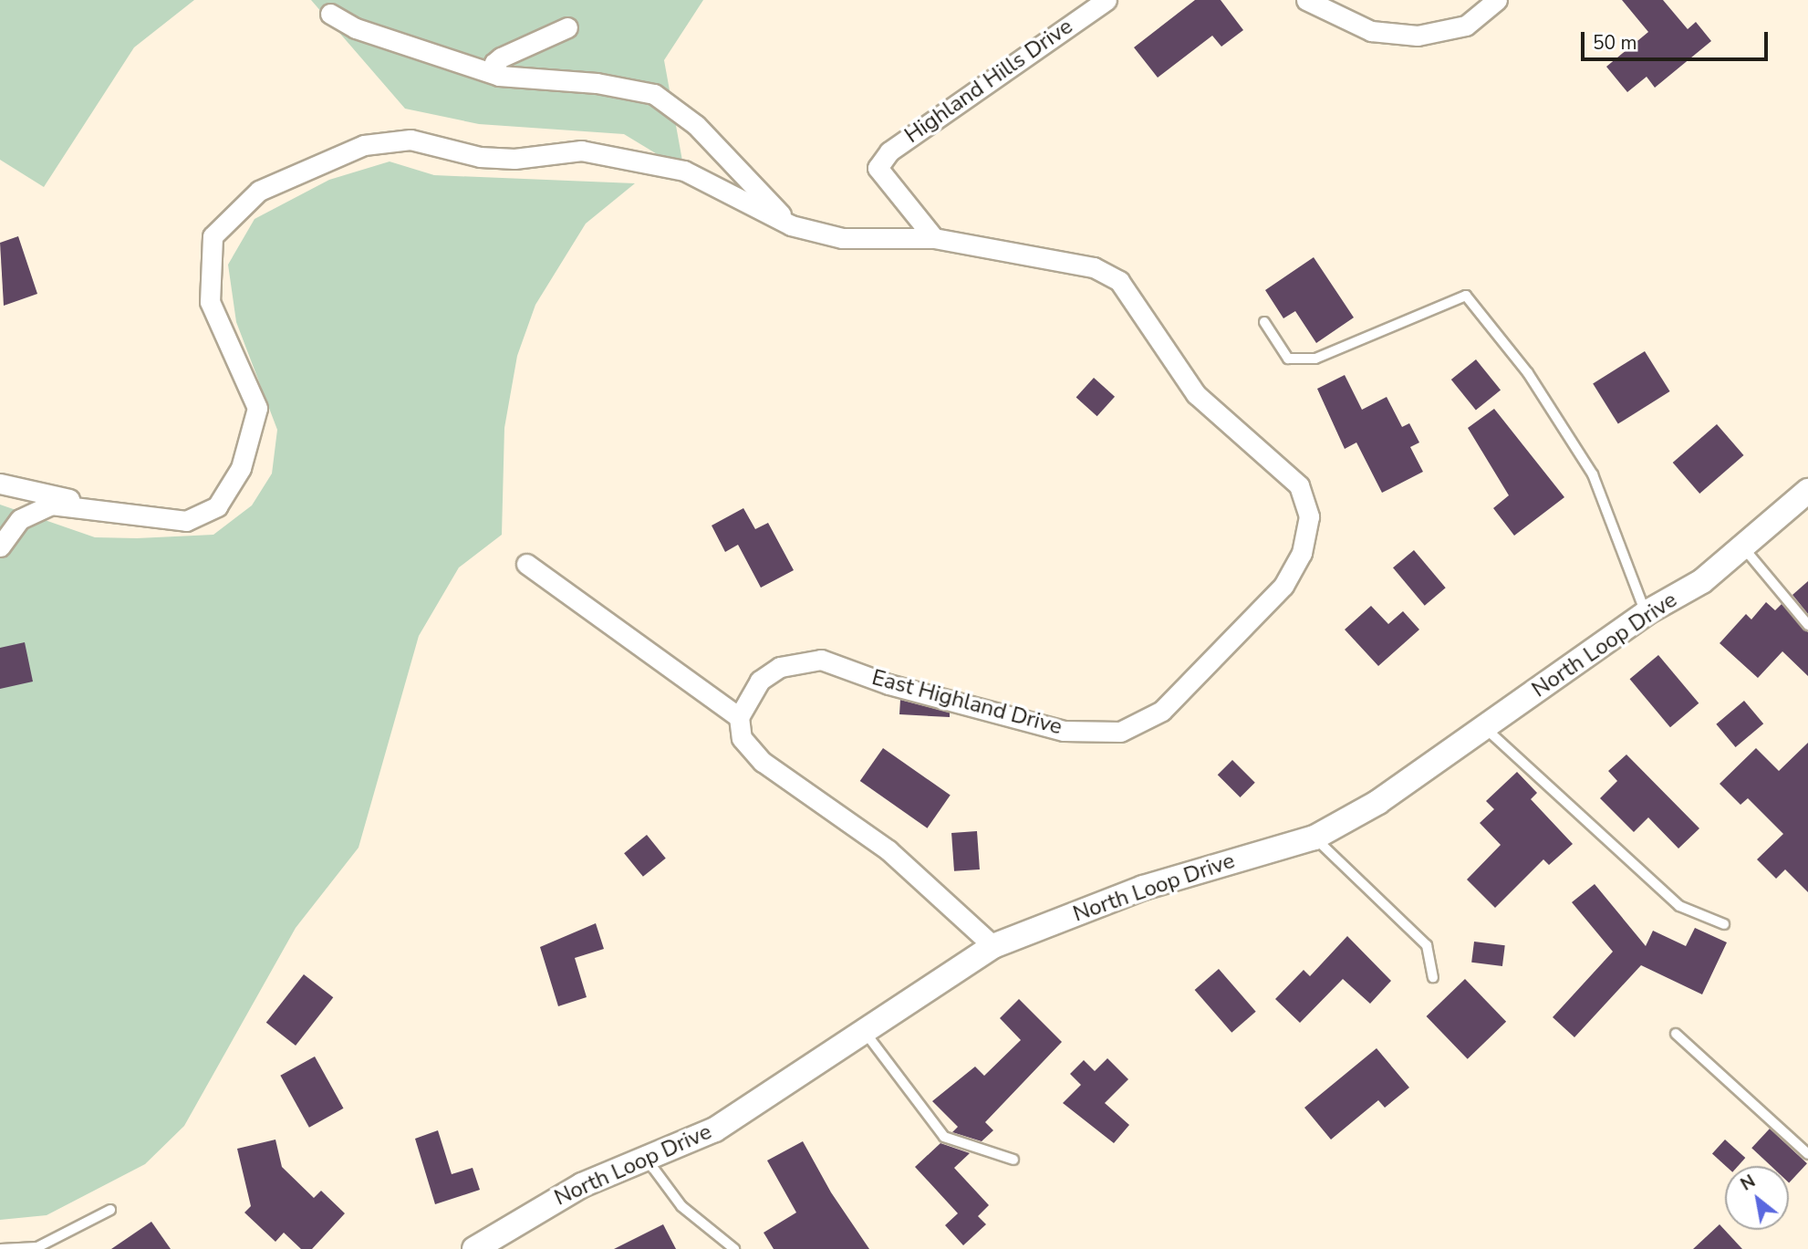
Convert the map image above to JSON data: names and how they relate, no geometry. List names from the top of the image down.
{
  "streets": {
    "street": ["Highland Hills Drive", "North Loop Drive", "East Highland Drive"]
  },
  "crossings": [
    ["Highland Hills Drive", "East Highland Drive"]
  ],
  "scale_bar": "50 m",
  "north": "top left"
}
